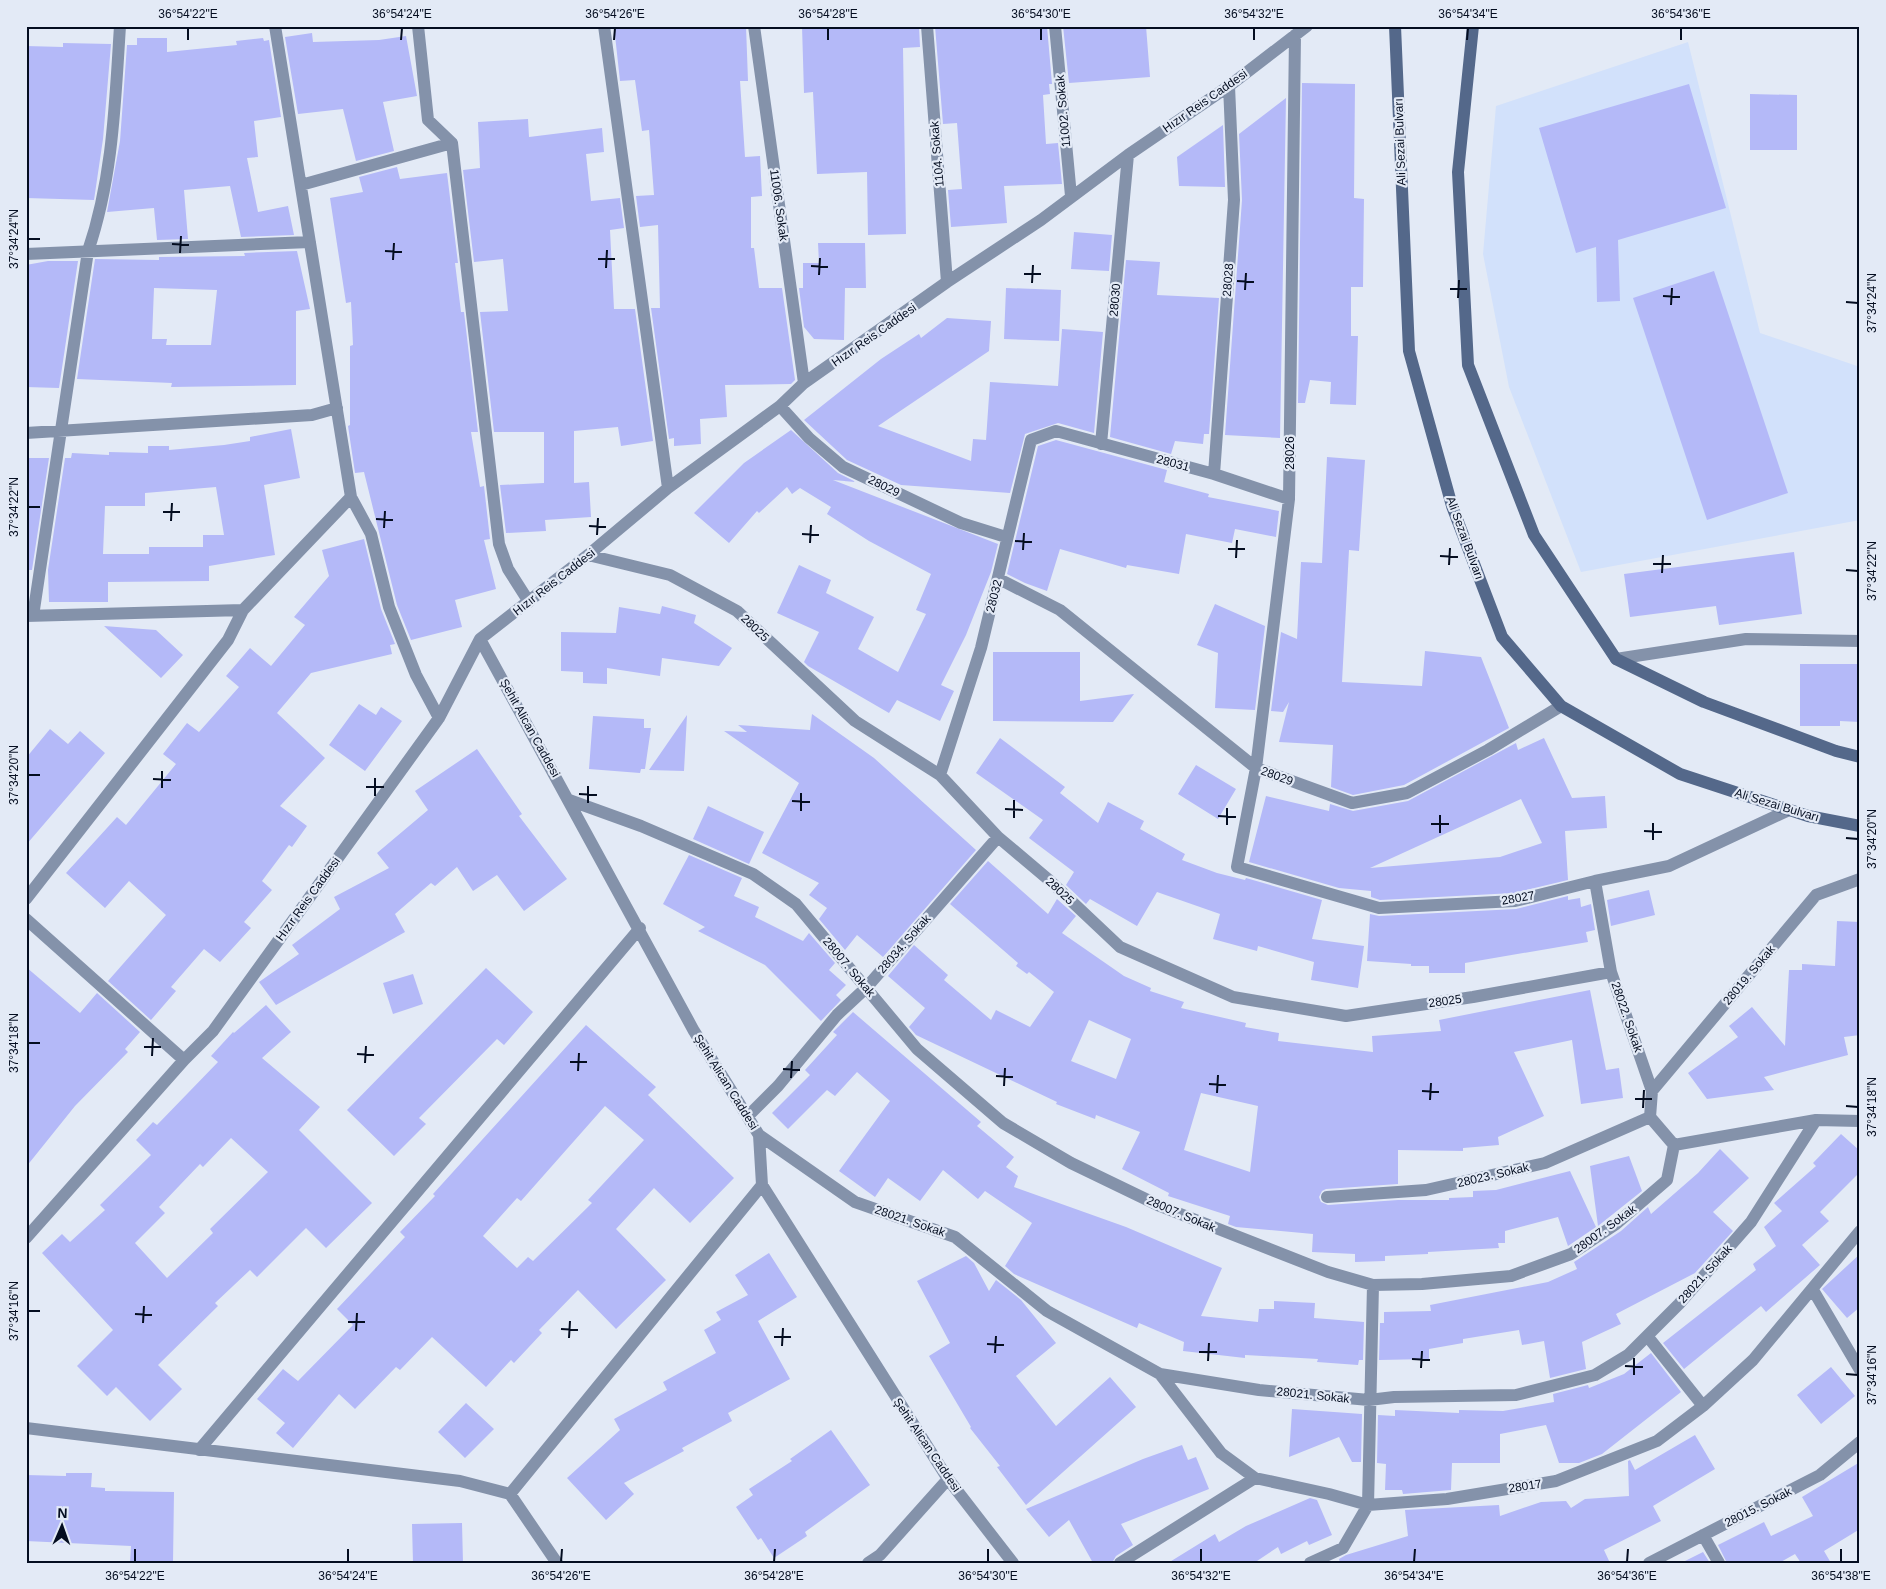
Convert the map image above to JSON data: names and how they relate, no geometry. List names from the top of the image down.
{
  "streets": {
    "main road": ["Ali Sezai Bulvarı"],
    "street": [
      "Hızır Reis Caddesi",
      "11002. Sokak",
      "1104. Sokak",
      "11006. Sokak",
      "28028",
      "28030",
      "28026",
      "28031",
      "28029",
      "28032",
      "28025",
      "Şehit Alican Caddesi",
      "28027",
      "28034. Sokak",
      "28007. Sokak",
      "28019. Sokak",
      "28022. Sokak",
      "28023. Sokak",
      "28021. Sokak",
      "28017",
      "28015. Sokak"
    ]
  },
  "crossings": [
    ["Hızır Reis Caddesi", "11002. Sokak"],
    ["Hızır Reis Caddesi", "1104. Sokak"],
    ["Hızır Reis Caddesi", "11006. Sokak"],
    ["Hızır Reis Caddesi", "28028"],
    ["Hızır Reis Caddesi", "28030"],
    ["Hızır Reis Caddesi", "28026"],
    ["Hızır Reis Caddesi", "28029"],
    ["Hızır Reis Caddesi", "28025"],
    ["Hızır Reis Caddesi", "Şehit Alican Caddesi"],
    ["Ali Sezai Bulvarı", "28029"],
    ["Ali Sezai Bulvarı", "28027"],
    ["28028", "28031"],
    ["28030", "28031"],
    ["28026", "28031"],
    ["28026", "28029"],
    ["28026", "28027"],
    ["28031", "28032"],
    ["28029", "28032"],
    ["28032", "28025"],
    ["28025", "28034. Sokak"],
    ["28025", "28022. Sokak"],
    ["Şehit Alican Caddesi", "28034. Sokak"],
    ["Şehit Alican Caddesi", "28007. Sokak"],
    ["Şehit Alican Caddesi", "28021. Sokak"],
    ["28027", "28022. Sokak"],
    ["28034. Sokak", "28007. Sokak"],
    ["28019. Sokak", "28022. Sokak"],
    ["28022. Sokak", "28023. Sokak"]
  ],
  "north": "top",
  "coordinates": [
    "36°54'22\"E",
    "36°54'24\"E",
    "36°54'26\"E",
    "36°54'28\"E",
    "36°54'30\"E",
    "36°54'32\"E",
    "36°54'34\"E",
    "36°54'36\"E",
    "37°34'24\"N",
    "37°34'22\"N",
    "37°34'20\"N",
    "37°34'18\"N",
    "37°34'16\"N",
    "36°54'38\"E"
  ]
}
